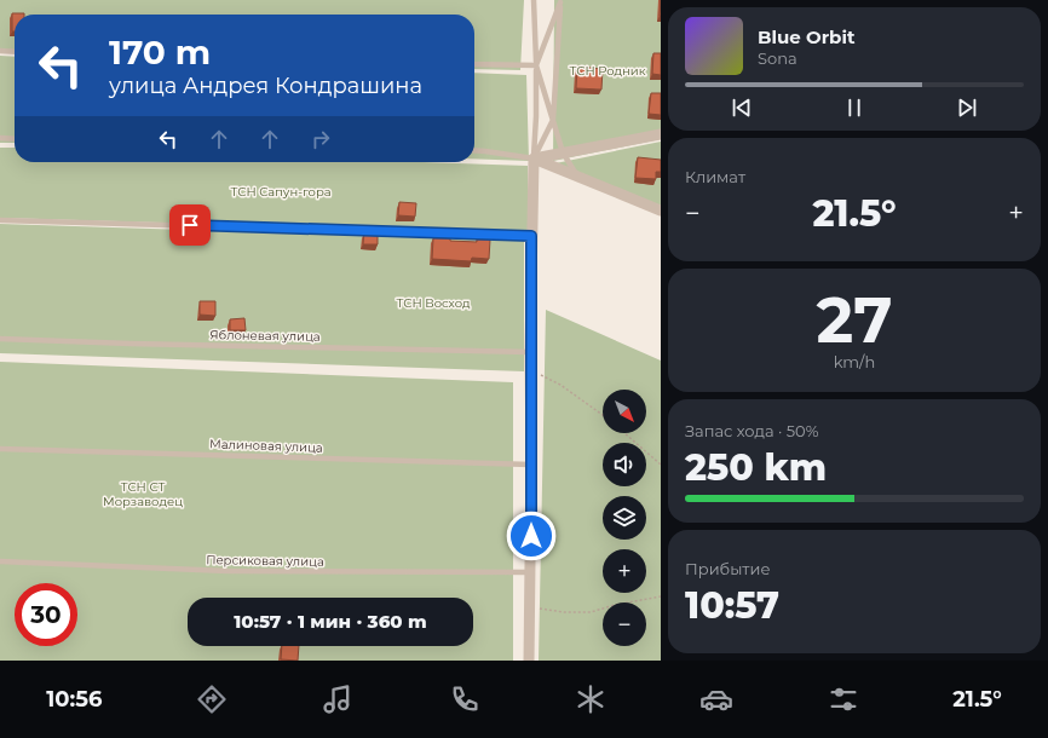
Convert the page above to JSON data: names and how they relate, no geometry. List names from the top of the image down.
{
  "streets": {
    "lane": ["Яблоневая улица", "Малиновая улица", "Персиковая улица"]
  },
  "parks": [
    "ТСН Родник",
    "ТСН Сапун-гора",
    "ТСН Восход",
    "ТСН СТ Морзаводец"
  ],
  "north": "bottom right",
  "page": {
    "turn": ["170 m", "улица Андрея Кондрашина"],
    "song": ["Blue Orbit", "Sona"],
    "tile": [
      "Климат",
      ["27", "km/h"],
      ["Запас хода · 50%", "250 km"],
      ["Прибытие", "10:57"]
    ],
    "heat": ["−", "21.5°", "+"],
    "map_buttons": ["+", "−"],
    "limit": "30",
    "trip": "10:57 · 1 мин · 360 m",
    "tabs": ["10:56", "21.5°"]
  }
}
